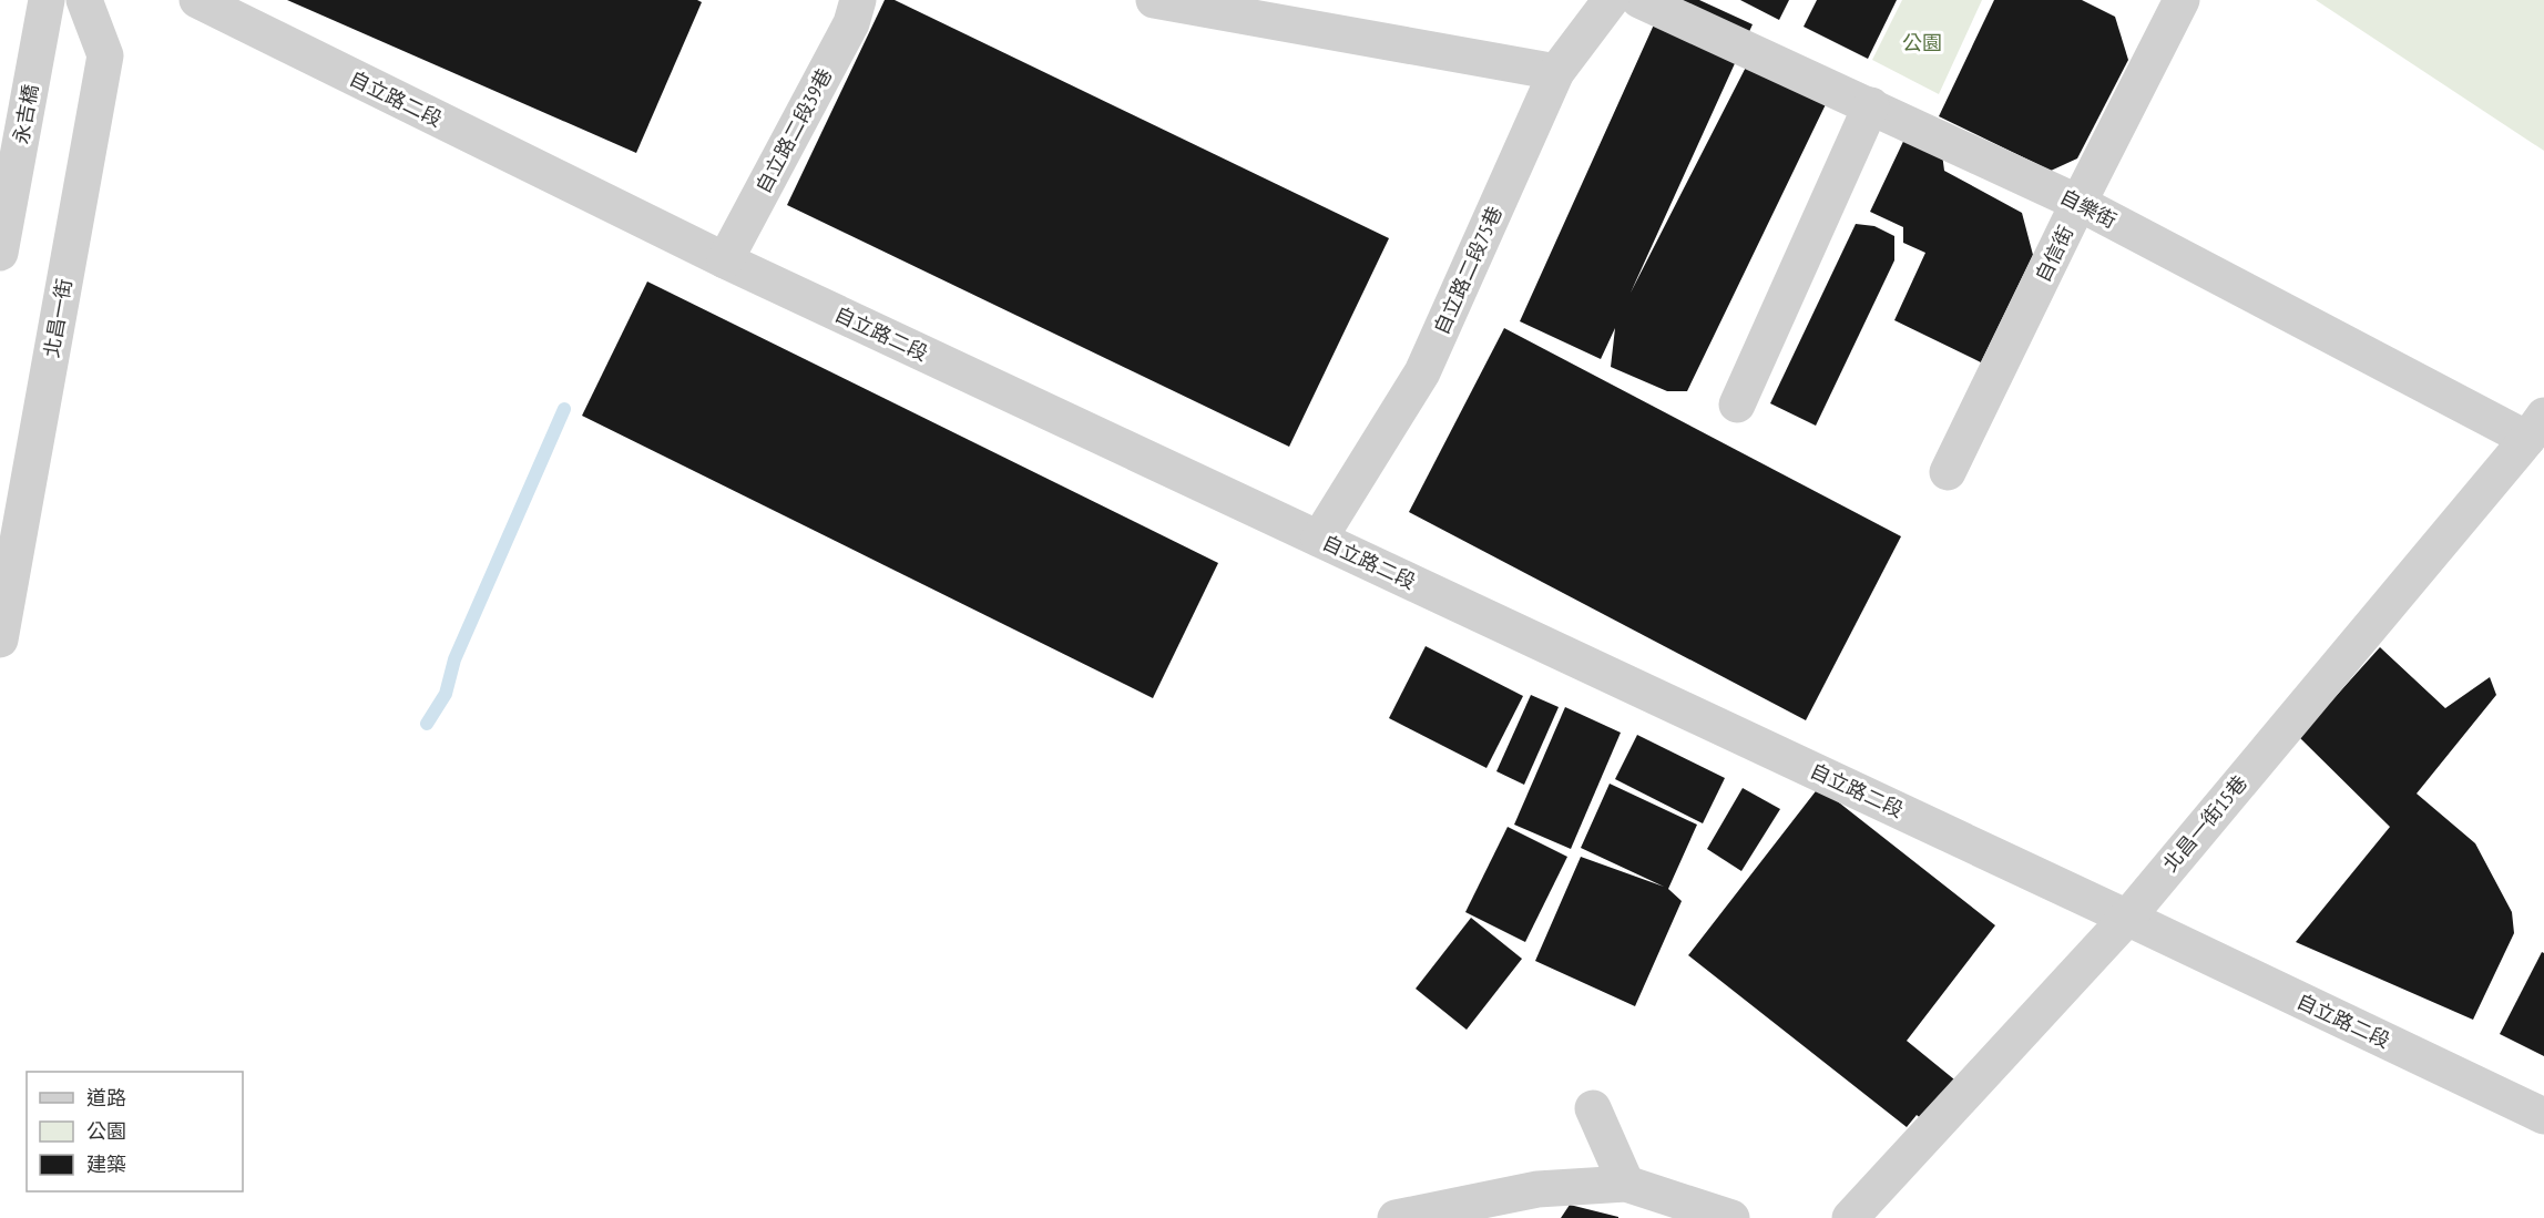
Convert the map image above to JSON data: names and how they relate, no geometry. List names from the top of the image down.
{
  "streets": {
    "street": [
      "自立路二段",
      "永吉橋",
      "自立路二段39巷",
      "自樂街",
      "自信街",
      "自立路二段75巷",
      "北昌一街",
      "北昌一街15巷"
    ]
  },
  "crossings": [
    ["自立路二段", "自立路二段39巷"],
    ["自立路二段", "自立路二段75巷"],
    ["自立路二段", "北昌一街15巷"],
    ["自樂街", "自信街"],
    ["自樂街", "北昌一街15巷"]
  ],
  "parks": ["公園"],
  "legend": ["道路", "公園", "建築"]
}
